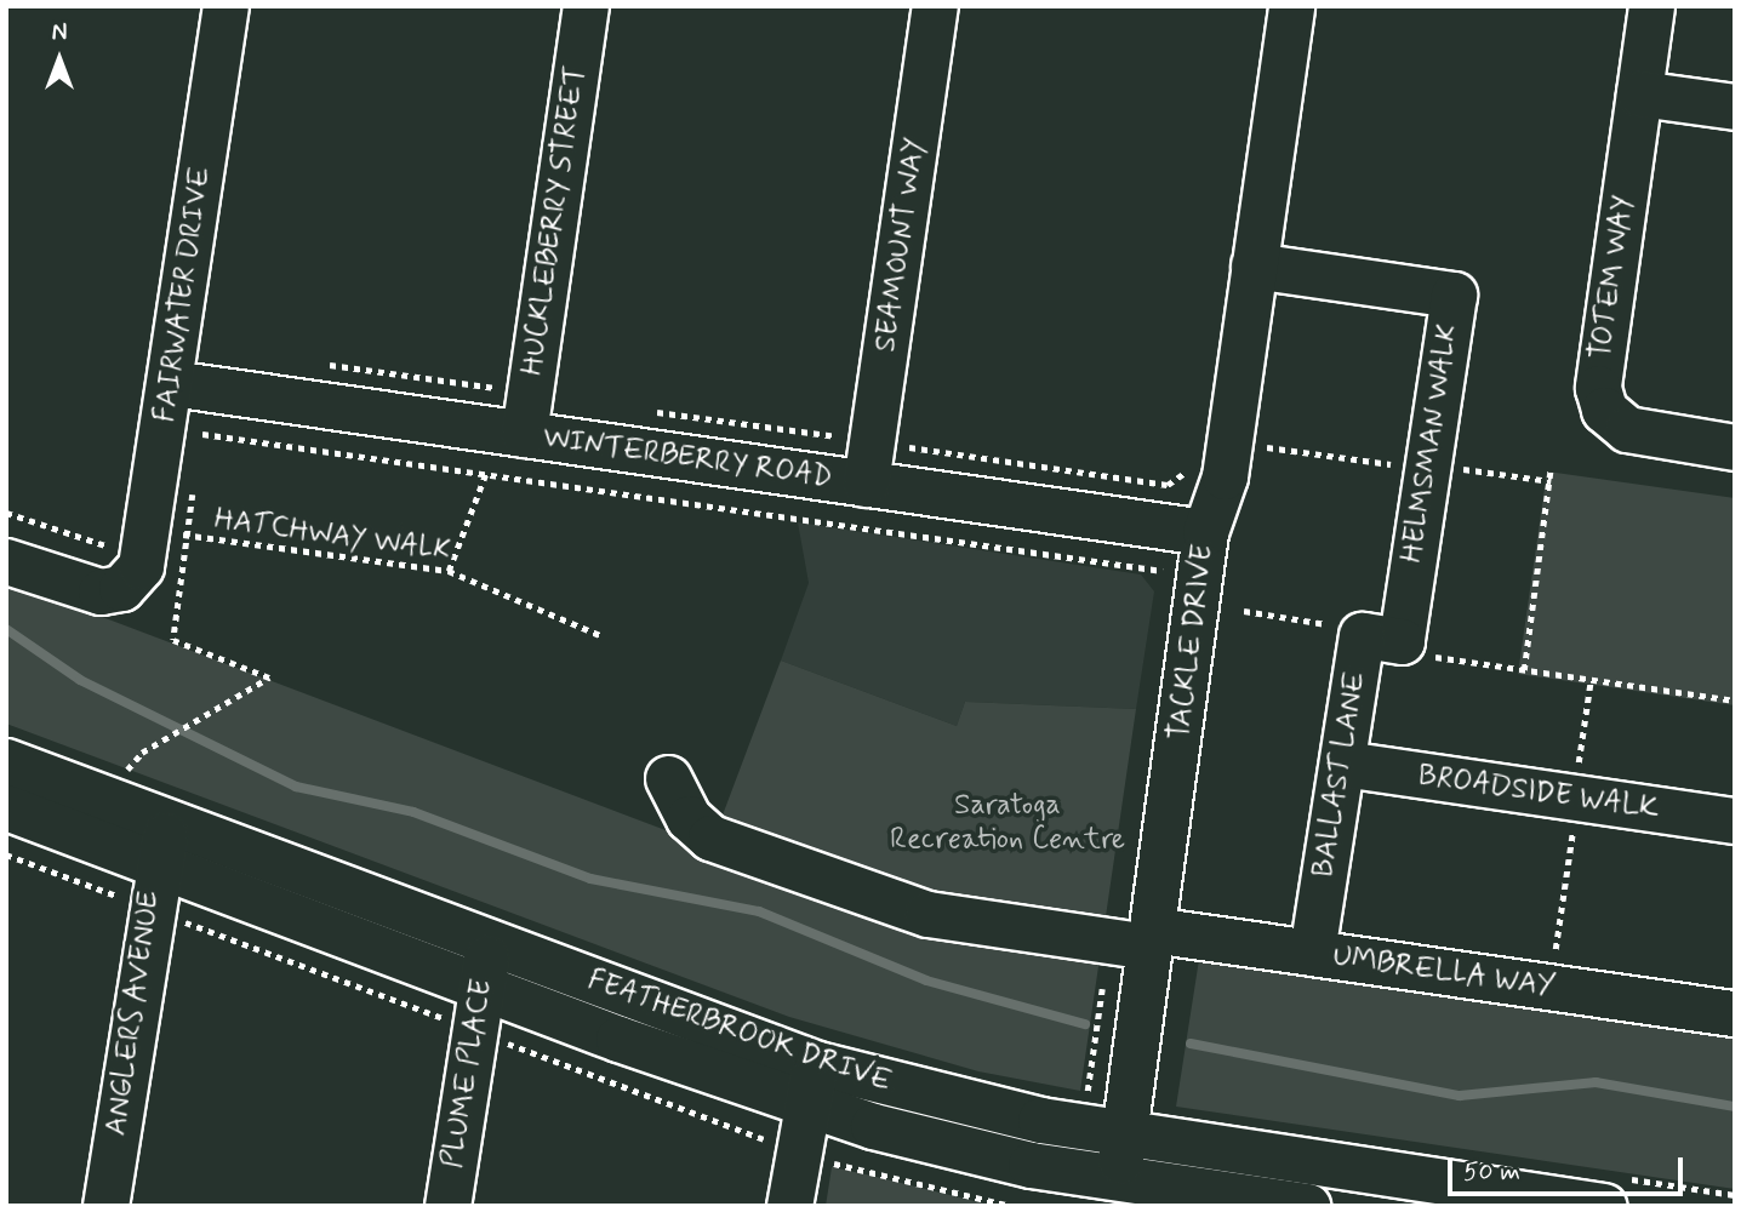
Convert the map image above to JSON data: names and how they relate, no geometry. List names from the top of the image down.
{
  "streets": {
    "street": [
      "HUCKLEBERRY STREET",
      "SEAMOUNT WAY",
      "TOTEM WAY",
      "FAIRWATER DRIVE",
      "HELMSMAN WALK",
      "WINTERBERRY ROAD",
      "TACKLE DRIVE",
      "BALLAST LANE",
      "BROADSIDE WALK",
      "UMBRELLA WAY",
      "ANGLERS AVENUE",
      "FEATHERBROOK DRIVE",
      "PLUME PLACE"
    ],
    "path": ["HATCHWAY WALK"]
  },
  "crossings": [
    ["HUCKLEBERRY STREET", "WINTERBERRY ROAD"],
    ["SEAMOUNT WAY", "WINTERBERRY ROAD"],
    ["FAIRWATER DRIVE", "WINTERBERRY ROAD"],
    ["FAIRWATER DRIVE", "HATCHWAY WALK"],
    ["HELMSMAN WALK", "TACKLE DRIVE"],
    ["HELMSMAN WALK", "BALLAST LANE"],
    ["WINTERBERRY ROAD", "TACKLE DRIVE"],
    ["TACKLE DRIVE", "UMBRELLA WAY"],
    ["TACKLE DRIVE", "FEATHERBROOK DRIVE"],
    ["BALLAST LANE", "BROADSIDE WALK"],
    ["BALLAST LANE", "UMBRELLA WAY"],
    ["ANGLERS AVENUE", "FEATHERBROOK DRIVE"],
    ["FEATHERBROOK DRIVE", "PLUME PLACE"]
  ],
  "parks": ["Saratoga Recreation Centre"],
  "scale_bar": "50 m",
  "north": "top"
}
